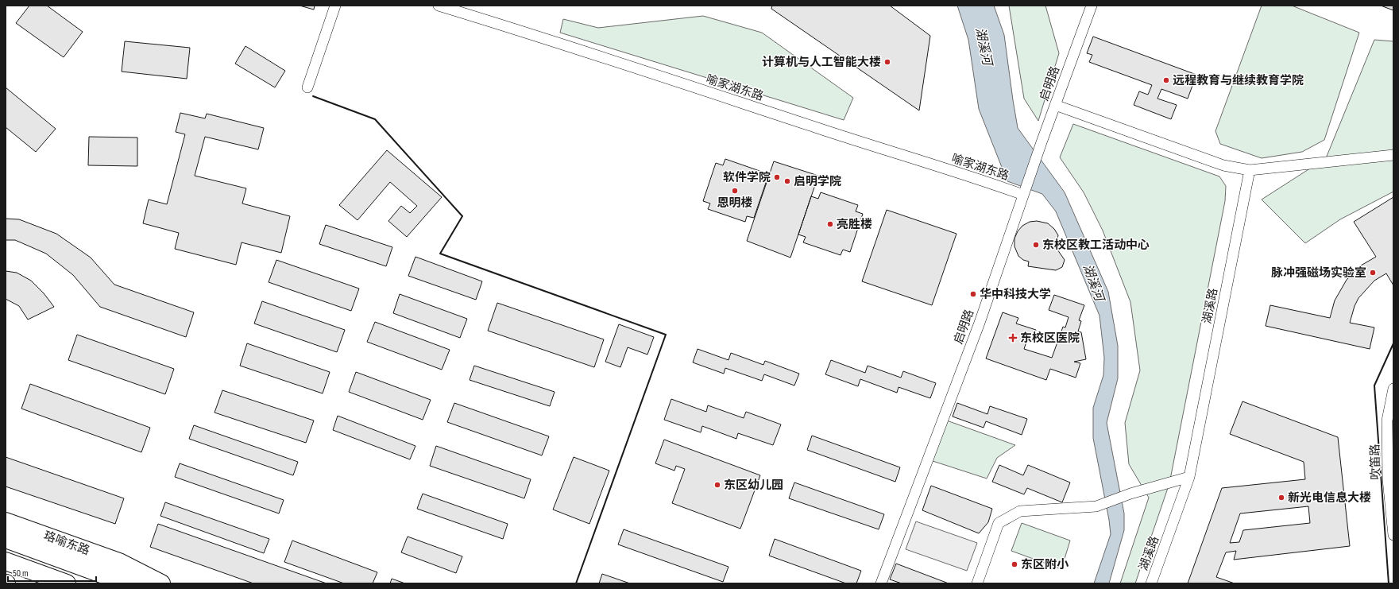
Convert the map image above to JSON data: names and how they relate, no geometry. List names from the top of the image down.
{
  "streets": {
    "highway": ["珞喻东路"],
    "street": [
      "启明路",
      "喻家湖东路",
      "湖溪路",
      "吹笛路"
    ]
  },
  "crossings": [
    ["启明路", "喻家湖东路"]
  ],
  "water": ["湖溪河"],
  "places": {
    "other": [
      "计算机与人工智能大楼",
      "远程教育与继续教育学院",
      "软件学院",
      "启明学院",
      "恩明楼",
      "亮胜楼",
      "东校区教工活动中心",
      "脉冲强磁场实验室",
      "华中科技大学",
      "东区幼儿园",
      "新光电信息大楼",
      "东区附小"
    ],
    "health": ["东校区医院"]
  },
  "scale_bar": "50 m"
}
